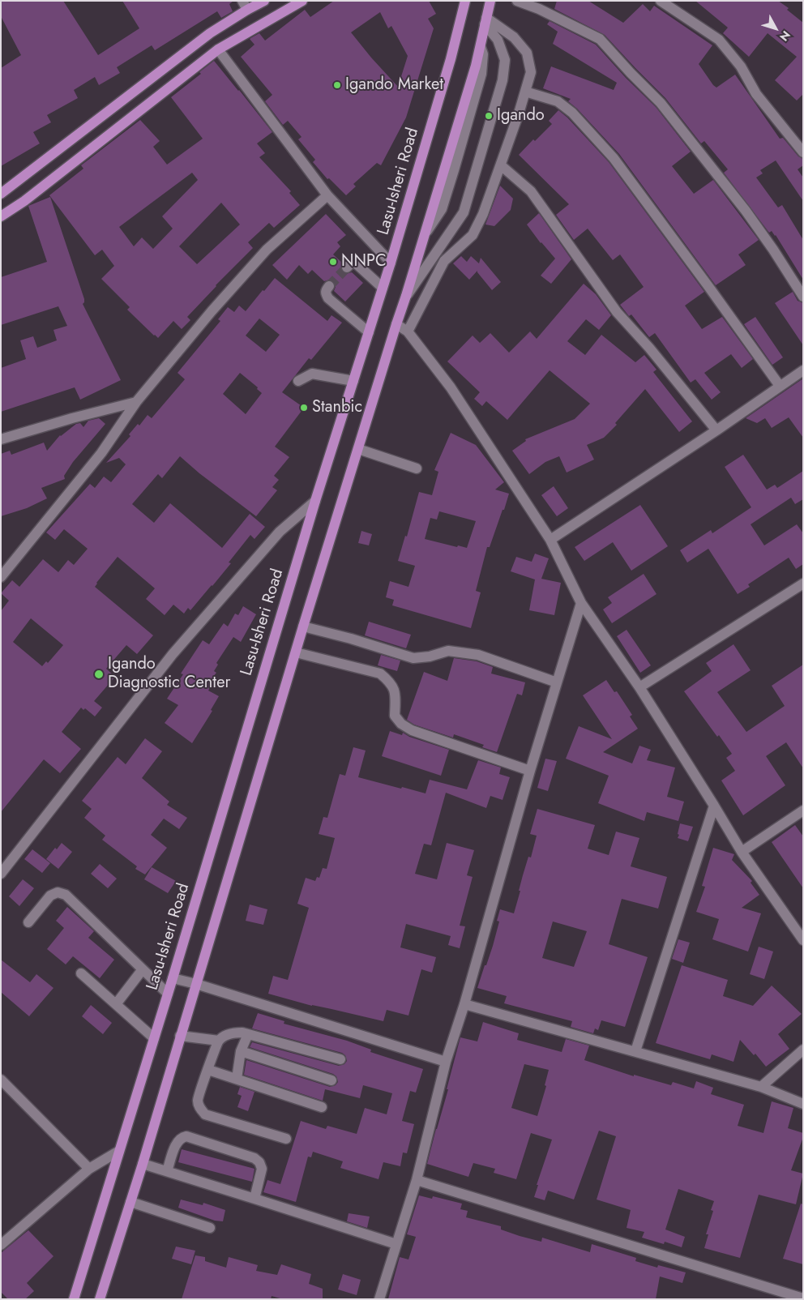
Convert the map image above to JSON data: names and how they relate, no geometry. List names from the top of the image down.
{
  "streets": {
    "main road": ["Lasu-Isheri Road"]
  },
  "places": [
    "Igando Market",
    "Igando",
    "NNPC",
    "Stanbic",
    "Igando Diagnostic Center"
  ],
  "north": "bottom right"
}
